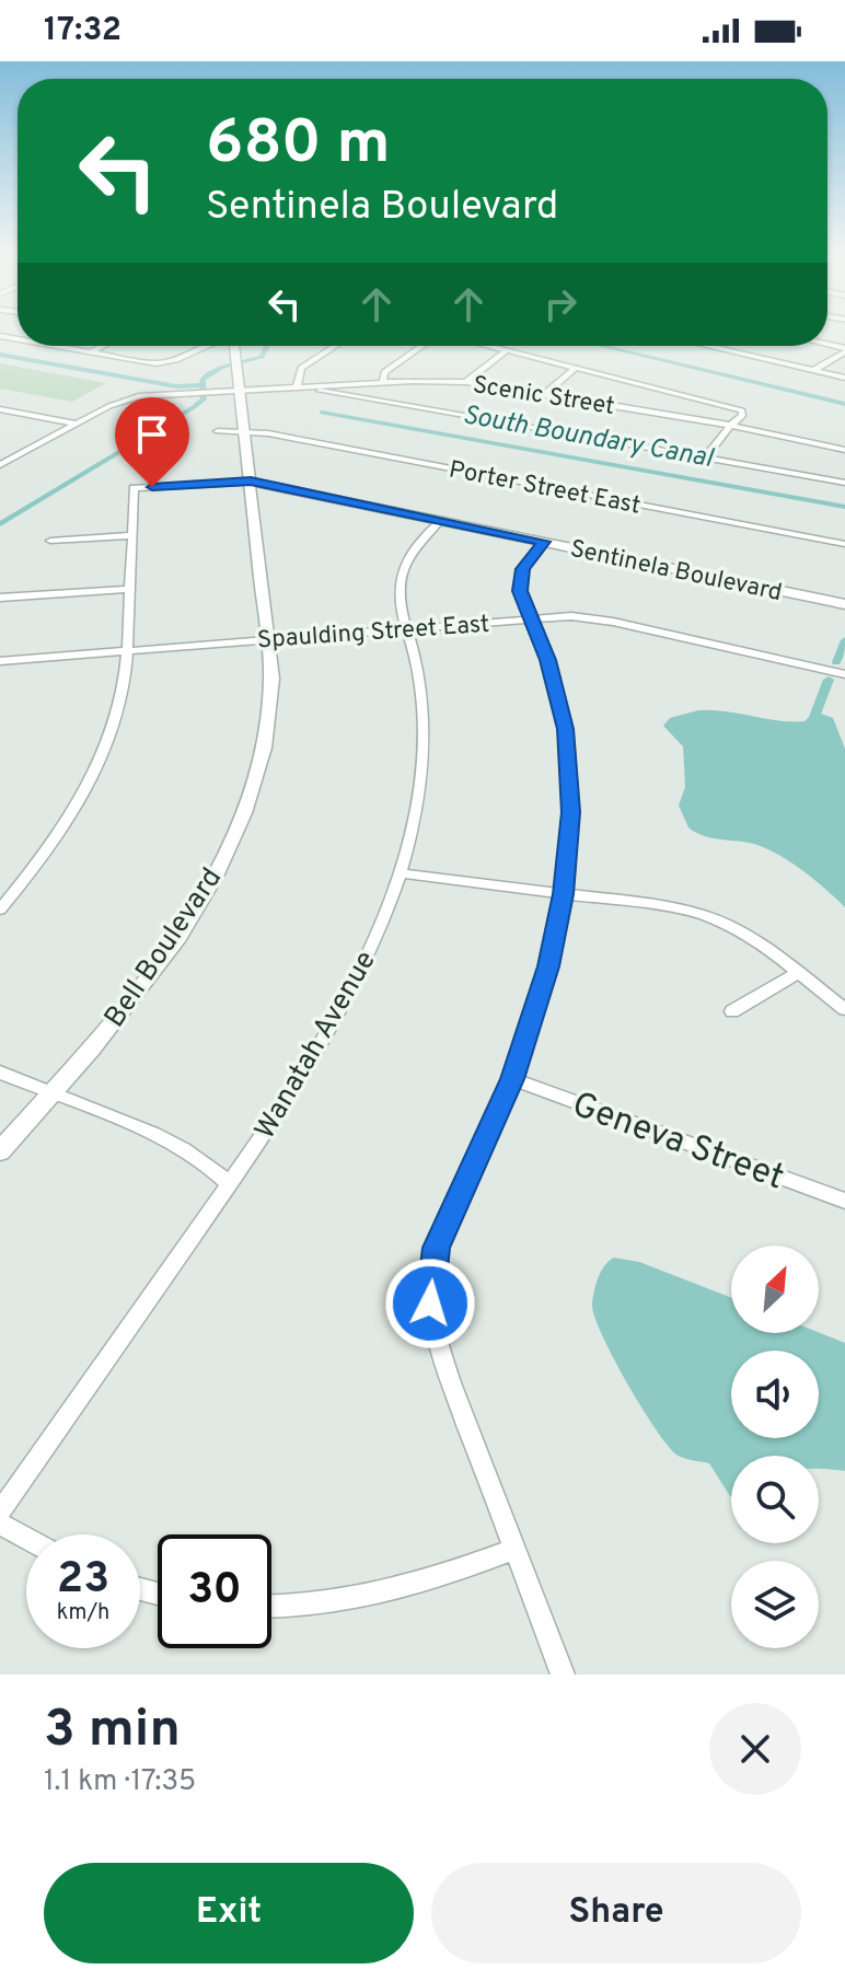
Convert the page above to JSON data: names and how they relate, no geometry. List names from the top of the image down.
{
  "streets": {
    "street": [
      "Scenic Street",
      "Porter Street East",
      "Sentinela Boulevard",
      "Spaulding Street East",
      "Bell Boulevard",
      "Wanatah Avenue",
      "Geneva Street"
    ]
  },
  "crossings": [
    ["Scenic Street", "Bell Boulevard"],
    ["Porter Street East", "Bell Boulevard"],
    ["Sentinela Boulevard", "Bell Boulevard"],
    ["Sentinela Boulevard", "Wanatah Avenue"],
    ["Spaulding Street East", "Bell Boulevard"],
    ["Spaulding Street East", "Wanatah Avenue"]
  ],
  "water": ["South Boundary Canal"],
  "north": "top right",
  "page": {
    "status": "17:32",
    "turn": ["680 m", "Sentinela Boulevard"],
    "speed": "23 km/h",
    "limit": "30",
    "heading": ["3 min", "1.1 km · 17:35"],
    "buttons": ["Exit", "Share"]
  }
}
